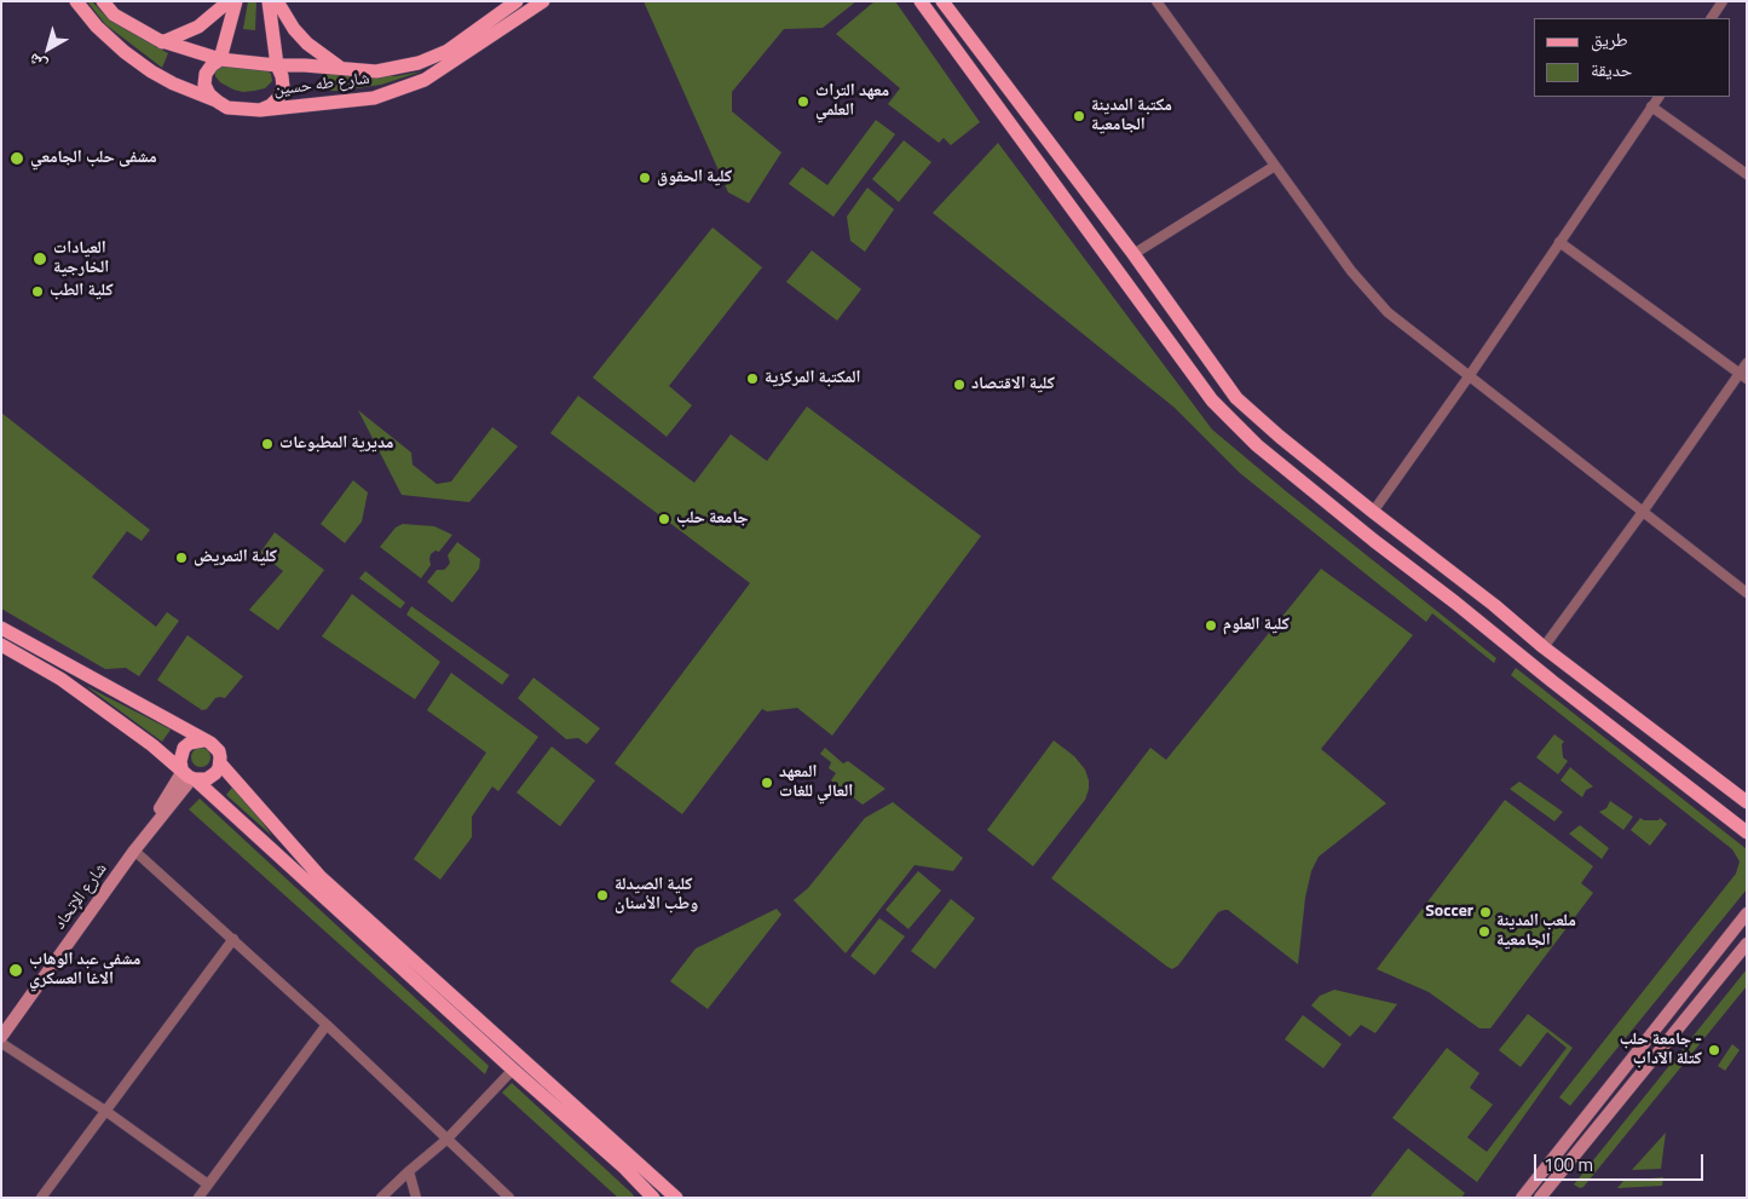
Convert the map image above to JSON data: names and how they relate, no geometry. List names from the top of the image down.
{
  "streets": {
    "main road": ["شارع طه حسين", "شارع الإتحاد"]
  },
  "places": [
    "معهد التراث العلمي",
    "مكتبة المدينة الجامعية",
    "مشفى حلب الجامعي",
    "كلية الحقوق",
    "العيادات الخارجية",
    "كلية الطب",
    "المكتبة المركزية",
    "كلية الاقتصاد",
    "مديرية المطبوعات",
    "جامعة حلب",
    "كلية التمريض",
    "كلية العلوم",
    "المعهد العالي للغات",
    "كلية الصيدلة وطب الأسنان",
    "Soccer",
    "ملعب المدينة الجامعية",
    "مشفى عبد الوهاب الاغا العسكري",
    "جامعة حلب - كتلة الآداب"
  ],
  "legend": ["طريق", "حديقة"],
  "scale_bar": "100 m",
  "north": "bottom left"
}
